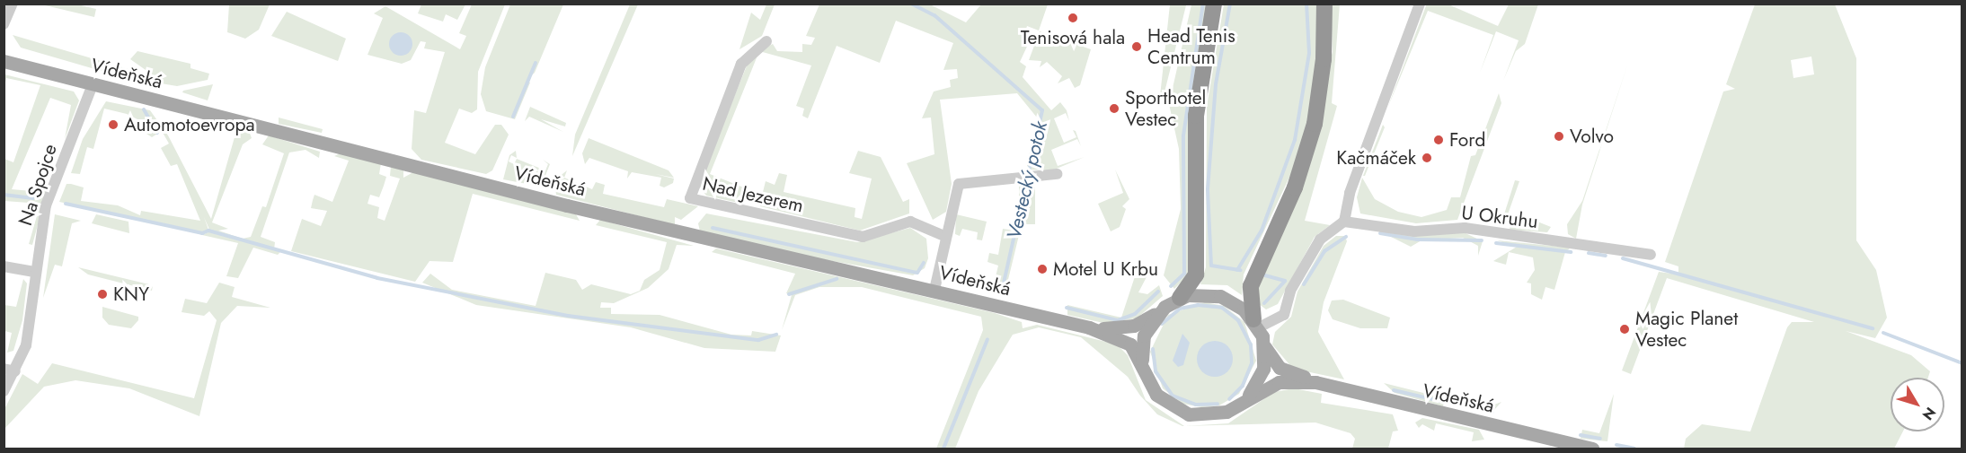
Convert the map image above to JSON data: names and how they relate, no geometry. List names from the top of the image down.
{
  "streets": {
    "main road": ["Vídeňská"],
    "street": ["Na Spojce", "Nad Jezerem", "U Okruhu"]
  },
  "crossings": [
    ["Vídeňská", "Na Spojce"]
  ],
  "water": ["Vestecký potok"],
  "places": [
    "Tenisová hala",
    "Head Tenis Centrum",
    "Sporthotel Vestec",
    "Automotoevropa",
    "Volvo",
    "Ford",
    "Kačmáček",
    "Motel U Krbu",
    "KNY",
    "Magic Planet Vestec"
  ],
  "north": "bottom right"
}
